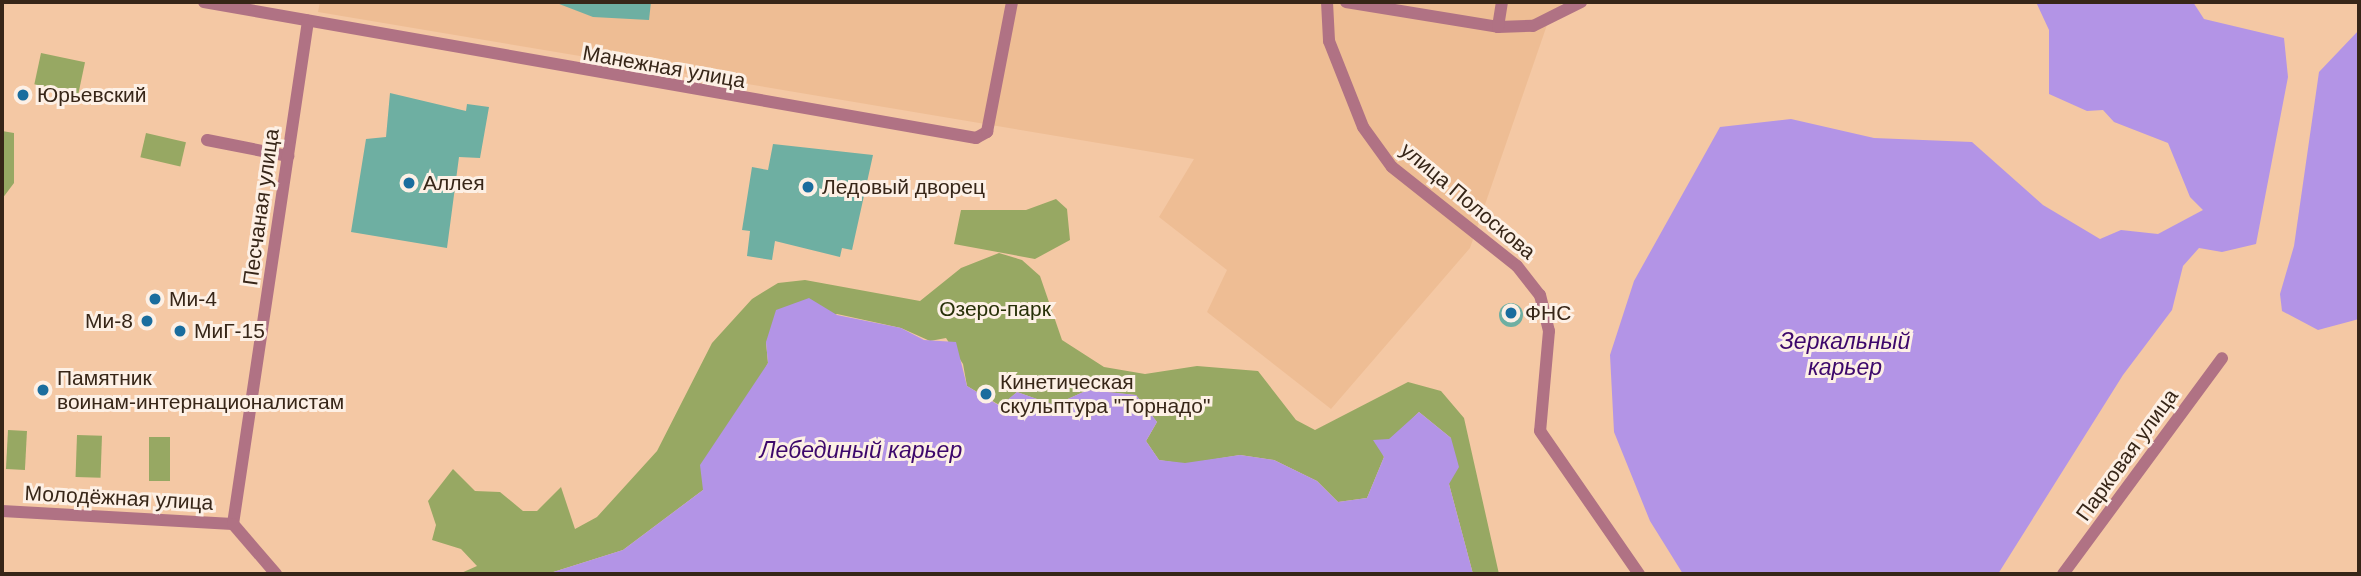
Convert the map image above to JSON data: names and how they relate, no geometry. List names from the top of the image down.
{
  "streets": {
    "street": [
      "Манежная улица",
      "улица Полоскова",
      "Песчаная улица",
      "Парковая улица",
      "Молодёжная улица"
    ]
  },
  "crossings": [
    ["Манежная улица", "Песчаная улица"],
    ["Песчаная улица", "Молодёжная улица"]
  ],
  "water": ["Зеркальный карьер", "Лебединый карьер"],
  "parks": ["Озеро-парк"],
  "places": [
    "Юрьевский",
    "Аллея",
    "Ледовый дворец",
    "Ми-4",
    "ФНС",
    "Ми-8",
    "МиГ-15",
    "Памятник воинам-интернационалистам",
    "Кинетическая скульптура \"Торнадо\""
  ]
}
